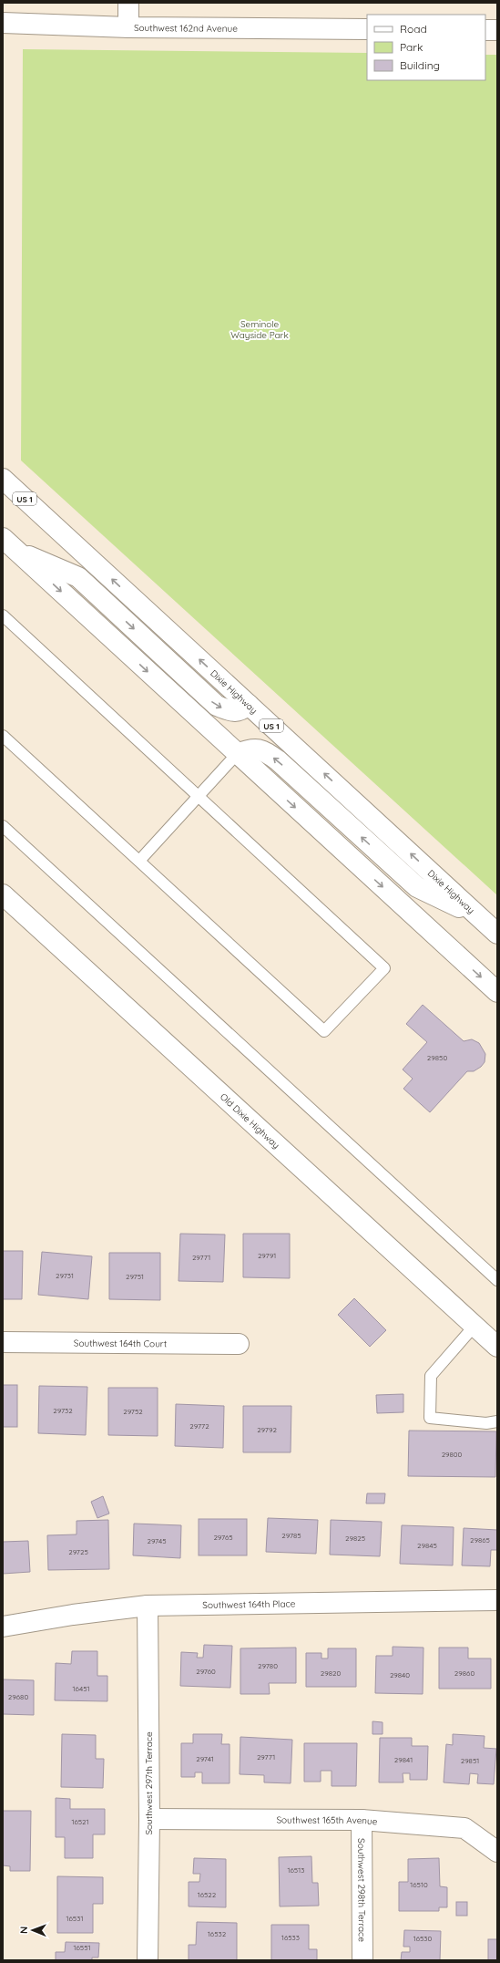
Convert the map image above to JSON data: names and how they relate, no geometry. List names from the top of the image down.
{
  "streets": {
    "main road": [
      "Southwest 162nd Avenue",
      "US 1",
      "Dixie Highway",
      "Old Dixie Highway",
      "Southwest 164th Court",
      "Southwest 164th Place",
      "Southwest 297th Terrace",
      "Southwest 165th Avenue",
      "Southwest 298th Terrace"
    ]
  },
  "crossings": [
    ["Southwest 164th Place", "Southwest 297th Terrace"],
    ["Southwest 297th Terrace", "Southwest 165th Avenue"],
    ["Southwest 165th Avenue", "Southwest 298th Terrace"]
  ],
  "parks": ["Seminole Wayside Park"],
  "house_numbers": [
    "29850",
    "29791",
    "29771",
    "29731",
    "29751",
    "29732",
    "29752",
    "29772",
    "29792",
    "29800",
    "29785",
    "29765",
    "29825",
    "29865",
    "29745",
    "29845",
    "29725",
    "29780",
    "29760",
    "29820",
    "29860",
    "29840",
    "16451",
    "29680",
    "29771",
    "29741",
    "29841",
    "29851",
    "16521",
    "16513",
    "16510",
    "16522",
    "16531",
    "16532",
    "16533",
    "16530",
    "16551"
  ],
  "legend": ["Road", "Park", "Building"],
  "north": "left"
}
